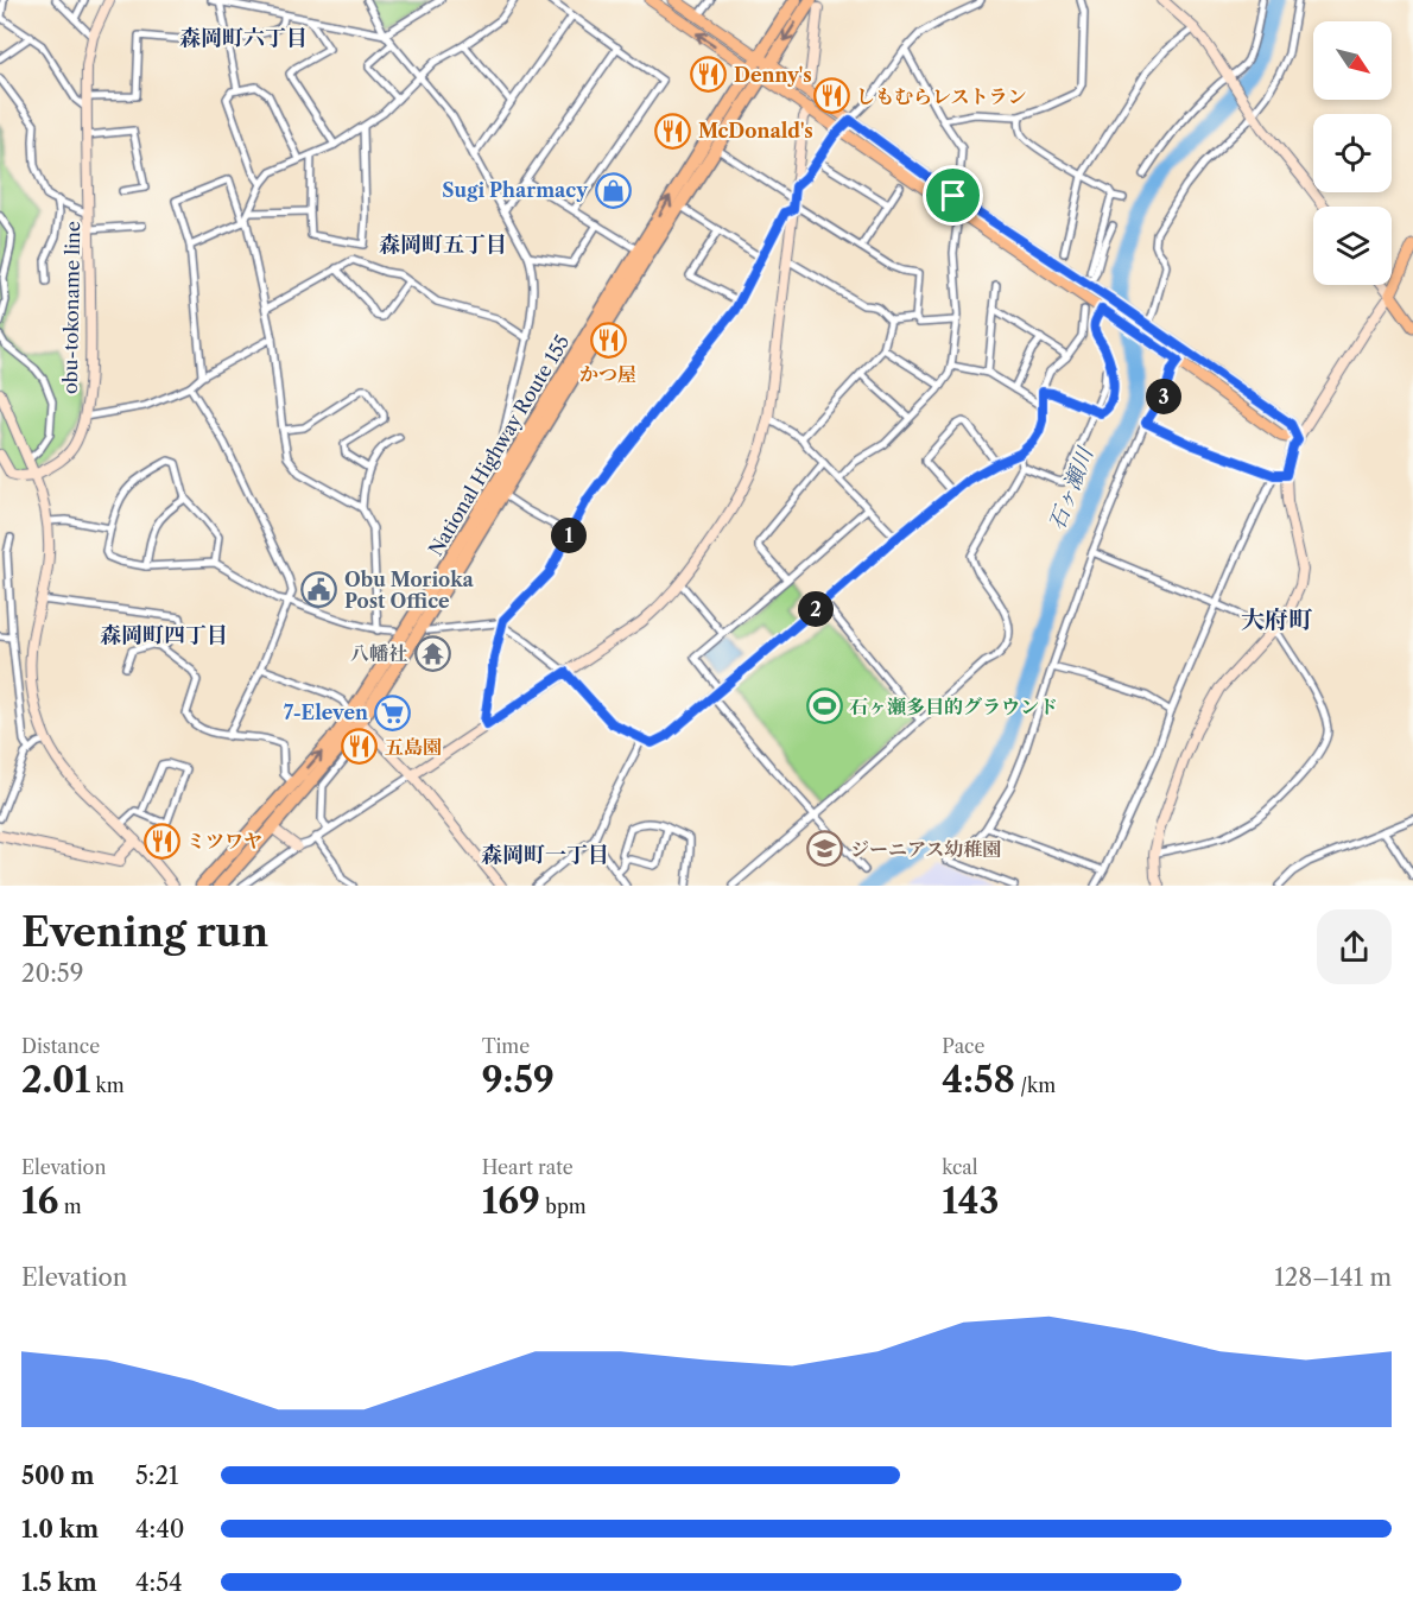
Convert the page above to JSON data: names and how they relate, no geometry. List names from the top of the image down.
{
  "streets": {
    "highway": ["National Highway Route 155"],
    "street": ["obu-tokoname line"]
  },
  "districts": [
    "森岡町六丁目",
    "森岡町五丁目",
    "大府町",
    "森岡町四丁目",
    "森岡町一丁目"
  ],
  "water": ["石ヶ瀬川"],
  "places": {
    "restaurant": [
      "Denny's",
      "しもむらレストラン",
      "McDonald's",
      "かつ屋",
      "五島園",
      "ミツワヤ"
    ],
    "shop": ["Sugi Pharmacy"],
    "public building": ["Obu Morioka Post Office"],
    "temple": ["八幡社"],
    "sports": ["石ヶ瀬多目的グラウンド"],
    "supermarket": ["7-Eleven"],
    "school or university": ["ジーニアス幼稚園"]
  },
  "north": "bottom right",
  "page": {
    "pins": ["3", "1", "2"],
    "heading": ["Evening run", "20:59"],
    "stats": [
      ["Distance", "2.01 km"],
      ["Time", "9:59"],
      ["Pace", "4:58 /km"],
      ["Elevation", "16 m"],
      ["Heart rate", "169 bpm"],
      ["kcal", "143"]
    ],
    "chart": ["Elevation", "128–141 m"],
    "list": [
      {
        "name": "500 m",
        "note": "5:21"
      },
      {
        "name": "1.0 km",
        "note": "4:40"
      },
      {
        "name": "1.5 km",
        "note": "4:54"
      }
    ]
  }
}
